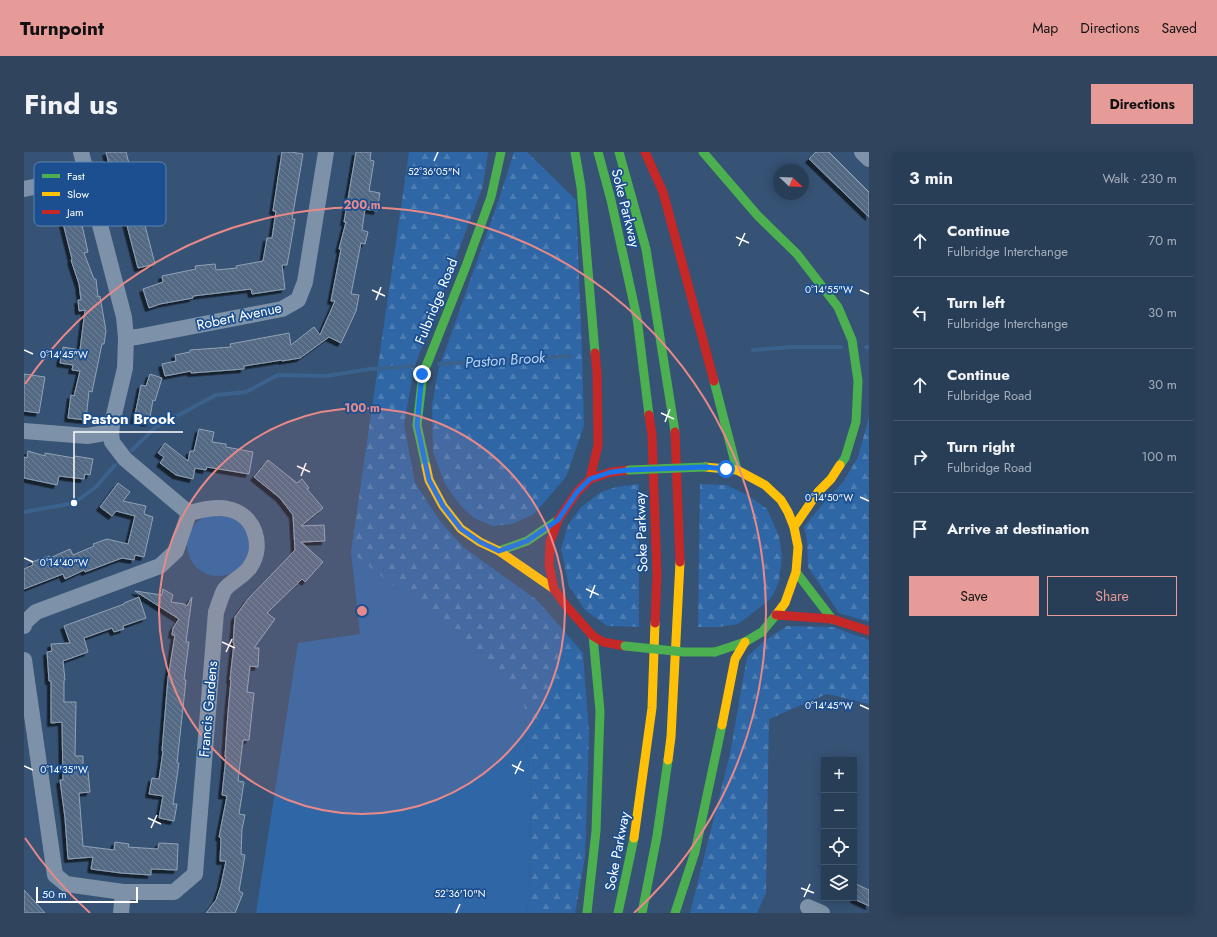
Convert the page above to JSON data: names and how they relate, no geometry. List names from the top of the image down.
{
  "streets": {
    "main road": ["Soke Parkway", "Fulbridge Road"],
    "street": ["Robert Avenue", "Francis Gardens"]
  },
  "water": ["Paston Brook"],
  "places": ["Paston Brook"],
  "legend": ["Fast", "Slow", "Jam"],
  "scale_bar": "50 m",
  "north": "bottom right",
  "page": {
    "header": "Turnpoint",
    "nav": ["Map", "Directions", "Saved"],
    "title": "Find us",
    "buttons": [
      "Directions",
      ["Save", "Share"]
    ],
    "heading": ["3 min", "Walk · 230 m"],
    "list": [
      ["Continue", "Fulbridge Interchange", "70 m"],
      ["Turn left", "Fulbridge Interchange", "30 m"],
      ["Continue", "Fulbridge Road", "30 m"],
      ["Turn right", "Fulbridge Road", "100 m"],
      "Arrive at destination"
    ],
    "map_buttons": ["+", "−"],
    "scale": "50 m"
  },
  "coordinates": [
    "52°36'05\"N",
    "0°14'55\"W",
    "0°14'45\"W",
    "0°14'50\"W",
    "0°14'40\"W",
    "0°14'35\"W",
    "52°36'10\"N"
  ],
  "rings": ["200 m", "100 m"]
}
